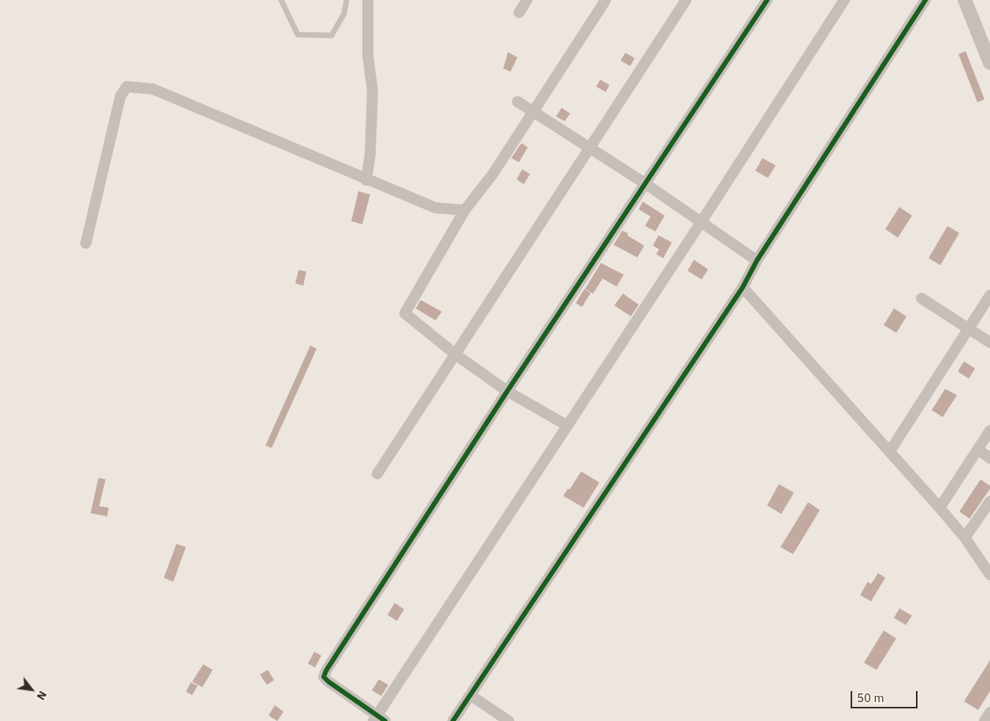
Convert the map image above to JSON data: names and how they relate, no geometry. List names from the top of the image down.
{
  "scale_bar": "50 m",
  "north": "bottom right"
}
